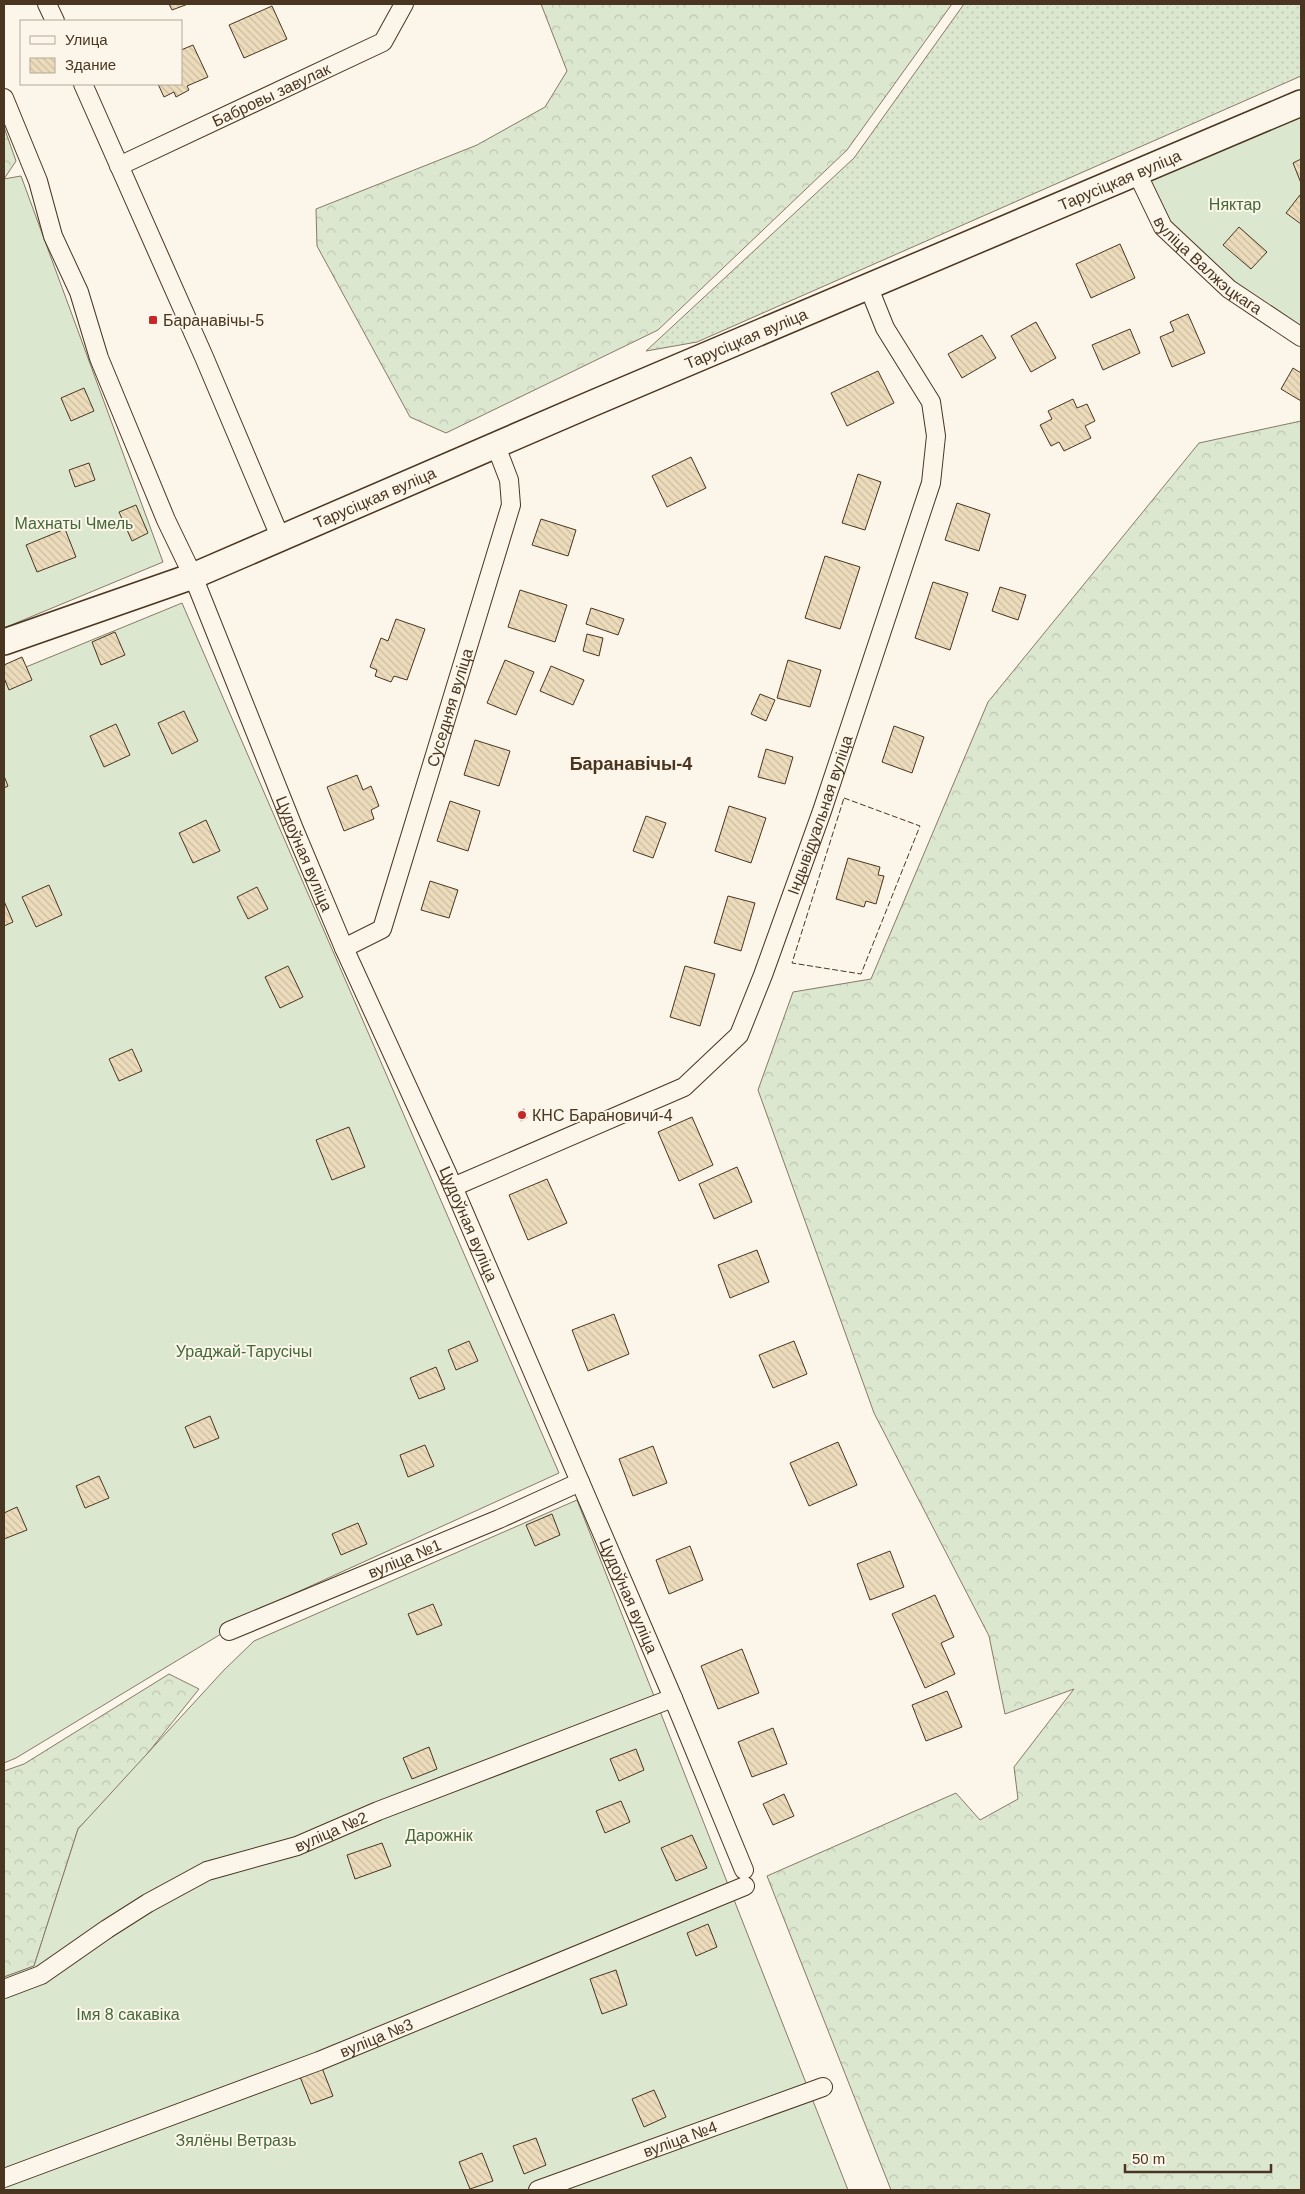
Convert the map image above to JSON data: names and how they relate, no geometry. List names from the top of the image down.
{
  "streets": {
    "street": [
      "Бабровы завулак",
      "Тарусіцкая вуліца",
      "вуліца Валжэцкага",
      "Суседняя вуліца",
      "Індывідуальная вуліца",
      "Цудоўная вуліца",
      "вуліца №1",
      "вуліца №2",
      "вуліца №3",
      "вуліца №4"
    ]
  },
  "crossings": [
    ["Тарусіцкая вуліца", "вуліца Валжэцкага"],
    ["Тарусіцкая вуліца", "Суседняя вуліца"],
    ["Тарусіцкая вуліца", "Індывідуальная вуліца"],
    ["Тарусіцкая вуліца", "Цудоўная вуліца"],
    ["Суседняя вуліца", "Цудоўная вуліца"],
    ["Індывідуальная вуліца", "Цудоўная вуліца"],
    ["Цудоўная вуліца", "вуліца №1"],
    ["Цудоўная вуліца", "вуліца №2"],
    ["Цудоўная вуліца", "вуліца №3"]
  ],
  "districts": ["Баранавічы-4"],
  "parks": [
    "Няктар",
    "Махнаты Чмель",
    "Ураджай-Тарусічы",
    "Дарожнік",
    "Імя 8 сакавіка",
    "Зялёны Ветразь"
  ],
  "places": {
    "transit": ["Баранавічы-5"],
    "other": ["КНС Барановичи-4"]
  },
  "legend": ["Улица", "Здание"],
  "scale_bar": "50 m"
}
